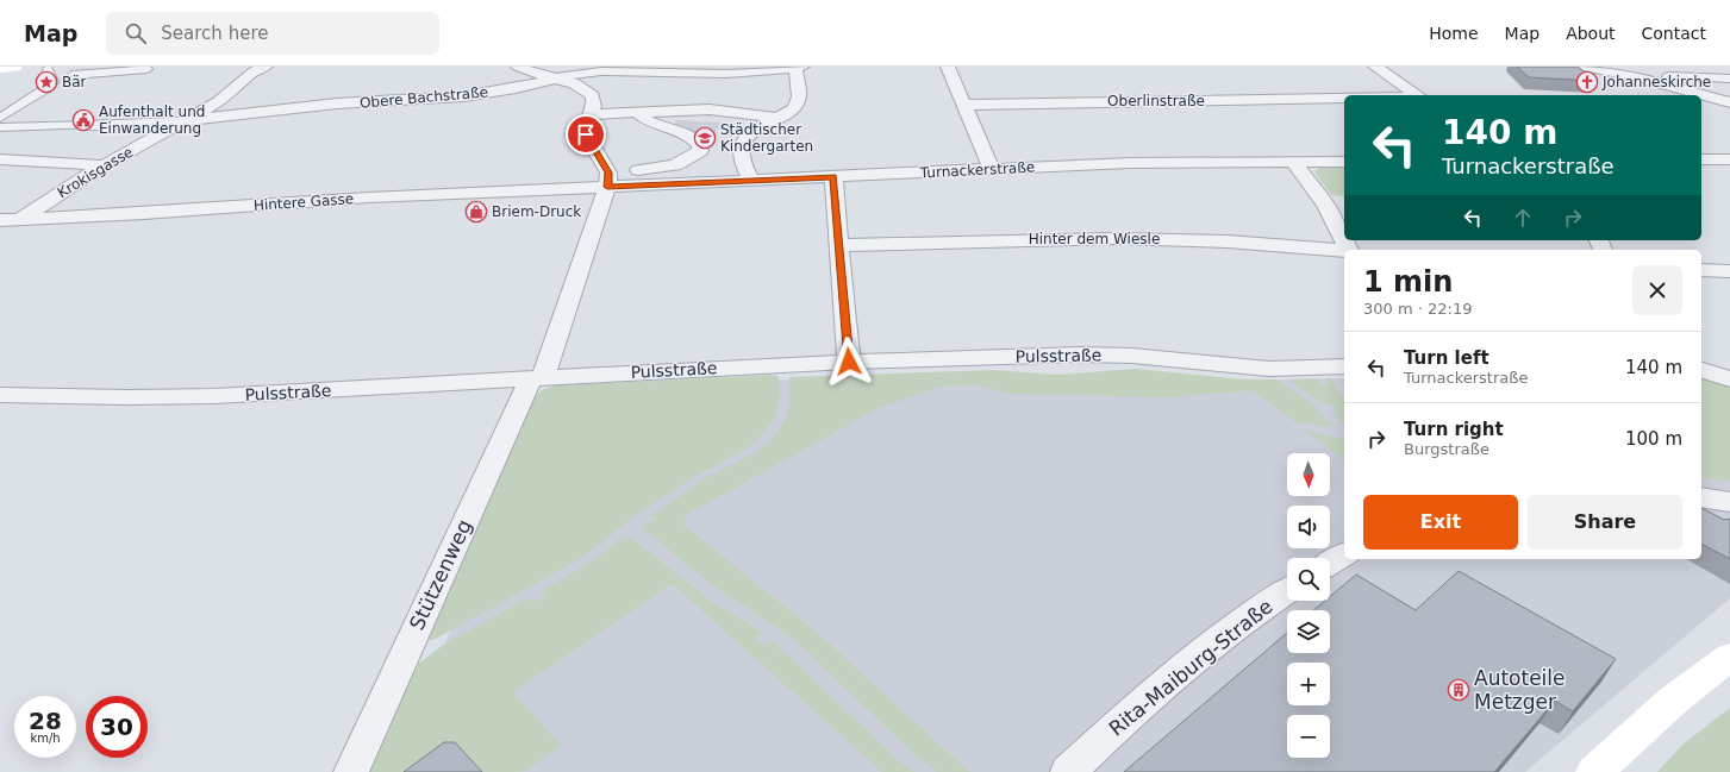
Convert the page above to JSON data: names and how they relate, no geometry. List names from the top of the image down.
{
  "streets": {
    "street": [
      "Obere Bachstraße",
      "Oberlinstraße",
      "Turnackerstraße",
      "Krokisgasse",
      "Hintere Gasse",
      "Hinter dem Wiesle",
      "Pulsstraße",
      "Stützenweg",
      "Rita-Maiburg-Straße"
    ]
  },
  "crossings": [
    ["Obere Bachstraße", "Krokisgasse"],
    ["Turnackerstraße", "Hintere Gasse"],
    ["Turnackerstraße", "Stützenweg"],
    ["Krokisgasse", "Hintere Gasse"],
    ["Hintere Gasse", "Stützenweg"],
    ["Pulsstraße", "Stützenweg"]
  ],
  "places": {
    "place": ["Bär"],
    "church": ["Johanneskirche"],
    "public building": ["Aufenthalt und Einwanderung"],
    "school or university": ["Städtischer Kindergarten"],
    "shop": ["Briem-Druck"],
    "building": ["Autoteile Metzger"]
  },
  "north": "bottom",
  "page": {
    "header": "Map",
    "search": "Search here",
    "nav": [
      "Home",
      "Map",
      "About",
      "Contact"
    ],
    "turn": ["140 m", "Turnackerstraße"],
    "heading": ["1 min", "300 m · 22:19"],
    "list": [
      {
        "name": "Turn left",
        "note": "Turnackerstraße",
        "value": "140 m"
      },
      {
        "name": "Turn right",
        "note": "Burgstraße",
        "value": "100 m"
      }
    ],
    "map_buttons": ["+", "−"],
    "buttons": ["Exit", "Share"],
    "speed": "28 km/h",
    "limit": "30"
  }
}
